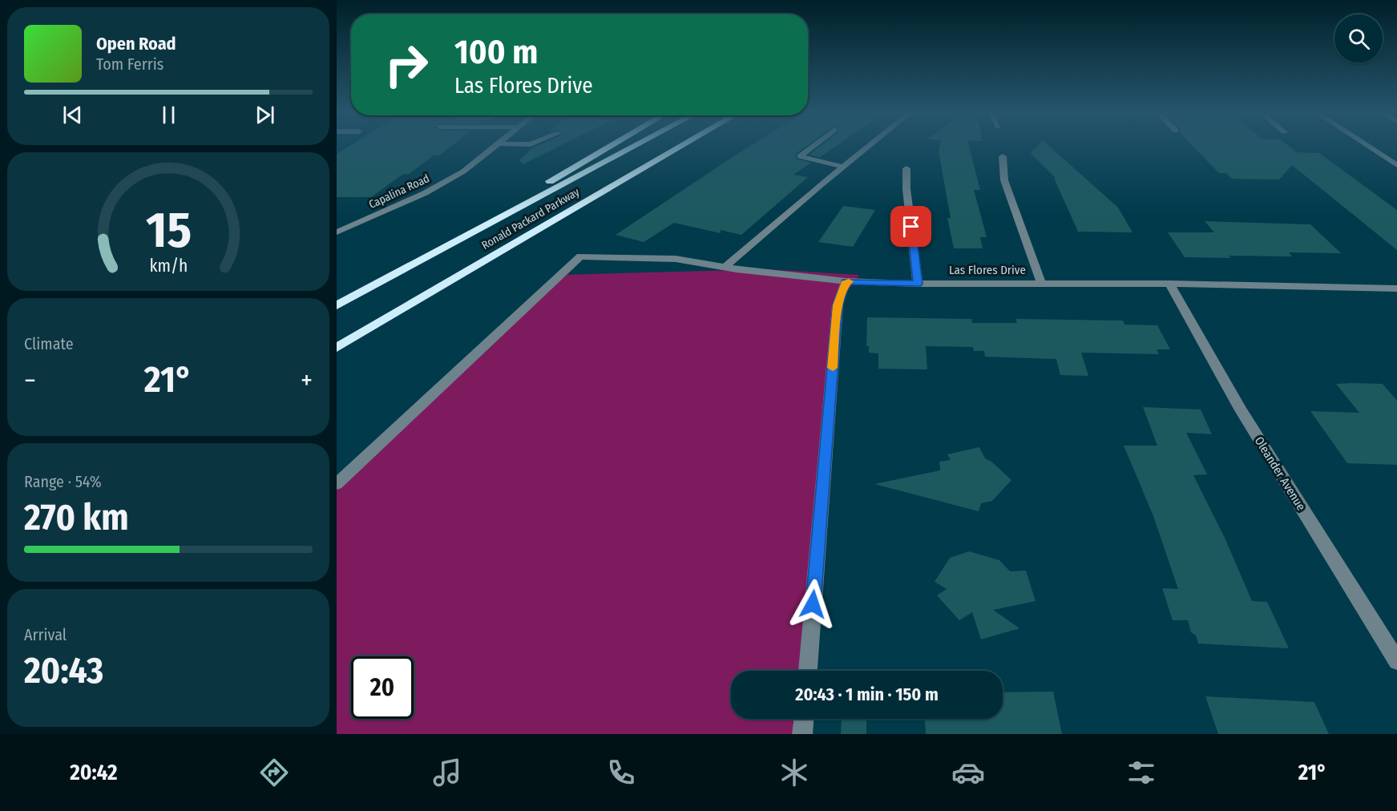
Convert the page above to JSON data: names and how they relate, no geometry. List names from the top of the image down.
{
  "streets": {
    "highway": ["Ronald Packard Parkway"],
    "street": ["Capalina Road", "Las Flores Drive", "Oleander Avenue"]
  },
  "crossings": [
    ["Las Flores Drive", "Oleander Avenue"]
  ],
  "page": {
    "turn": ["100 m", "Las Flores Drive"],
    "song": ["Open Road", "Tom Ferris"],
    "tile": [
      "Climate",
      ["Range · 54%", "270 km"],
      ["Arrival", "20:43"]
    ],
    "heat": ["−", "21°", "+"],
    "limit": "20",
    "trip": "20:43 · 1 min · 150 m",
    "tabs": ["20:42", "21°"],
    "gauge": ["15", "km/h"]
  }
}
